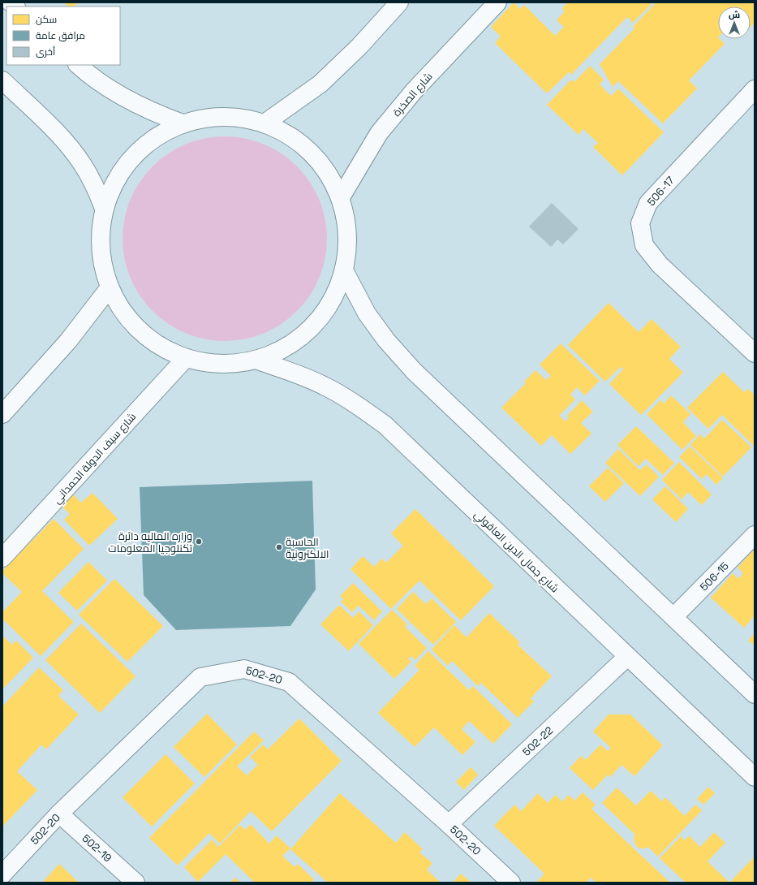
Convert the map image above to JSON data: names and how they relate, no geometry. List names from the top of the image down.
{
  "streets": {
    "street": [
      "شارع الصخرة",
      "506-17",
      "شارع سيف الدولة الحمداني",
      "شارع جمال الدين العاقولي",
      "506-15",
      "502-20",
      "502-22",
      "502-19"
    ]
  },
  "crossings": [
    ["شارع جمال الدين العاقولي", "502-22"],
    ["502-20", "502-22"],
    ["502-20", "502-19"]
  ],
  "places": ["وزاره الماليه دائرة تكنلوجيا المعلومات", "الحاسبة الالكترونية"],
  "legend": ["سكن", "مرافق عامة", "أخرى"],
  "north": "top"
}
